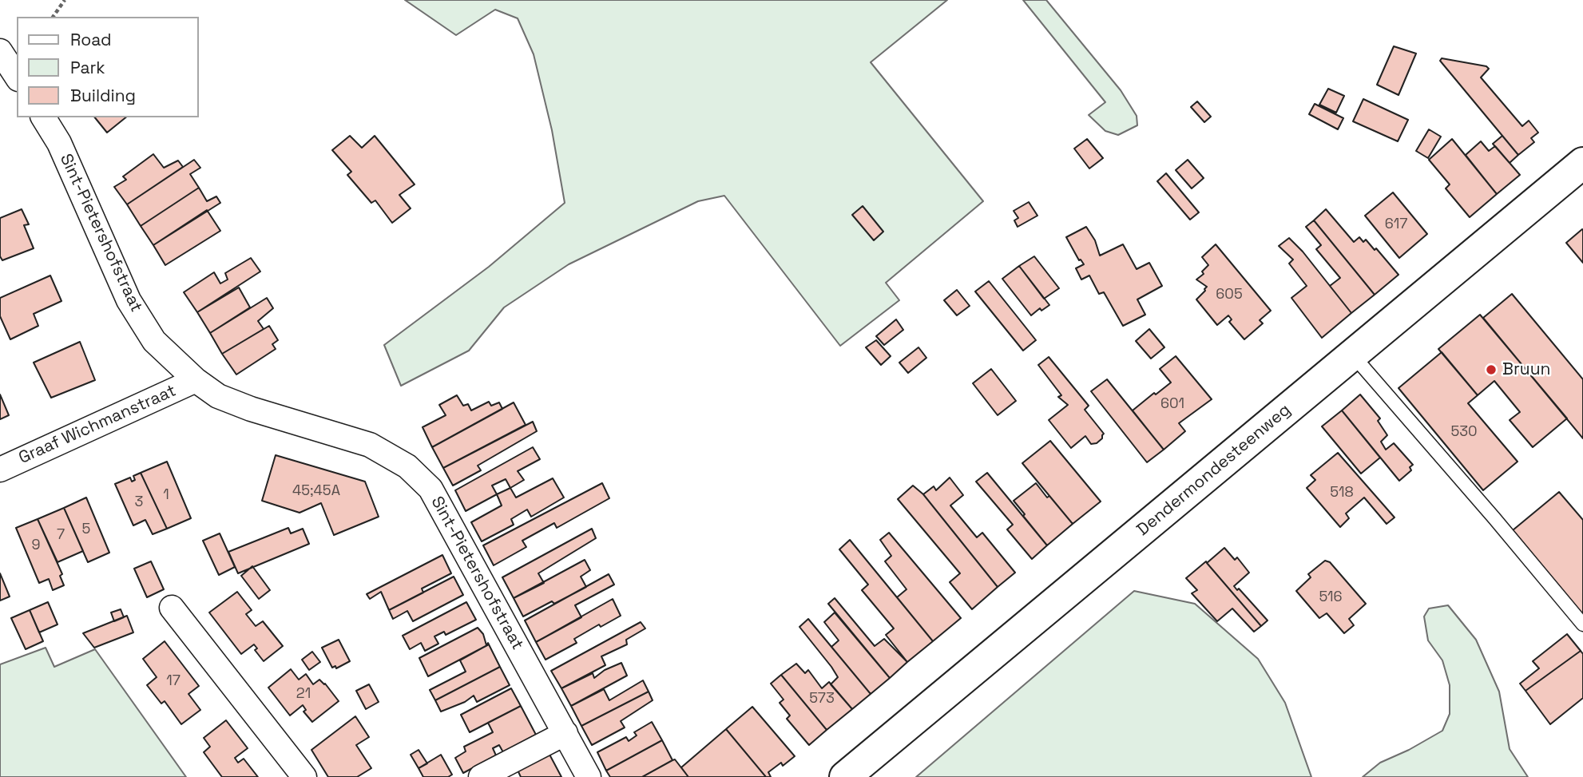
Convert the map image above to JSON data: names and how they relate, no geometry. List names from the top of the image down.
{
  "streets": {
    "main road": ["Dendermondesteenweg"],
    "street": ["Sint-Pietershofstraat", "Graaf Wichmanstraat"]
  },
  "crossings": [
    ["Sint-Pietershofstraat", "Graaf Wichmanstraat"]
  ],
  "places": ["Bruun"],
  "house_numbers": [
    "617",
    "605",
    "601",
    "530",
    "45;45A",
    "518",
    "1",
    "3",
    "5",
    "7",
    "9",
    "516",
    "17",
    "21",
    "573"
  ],
  "legend": ["Road", "Park", "Building"]
}
